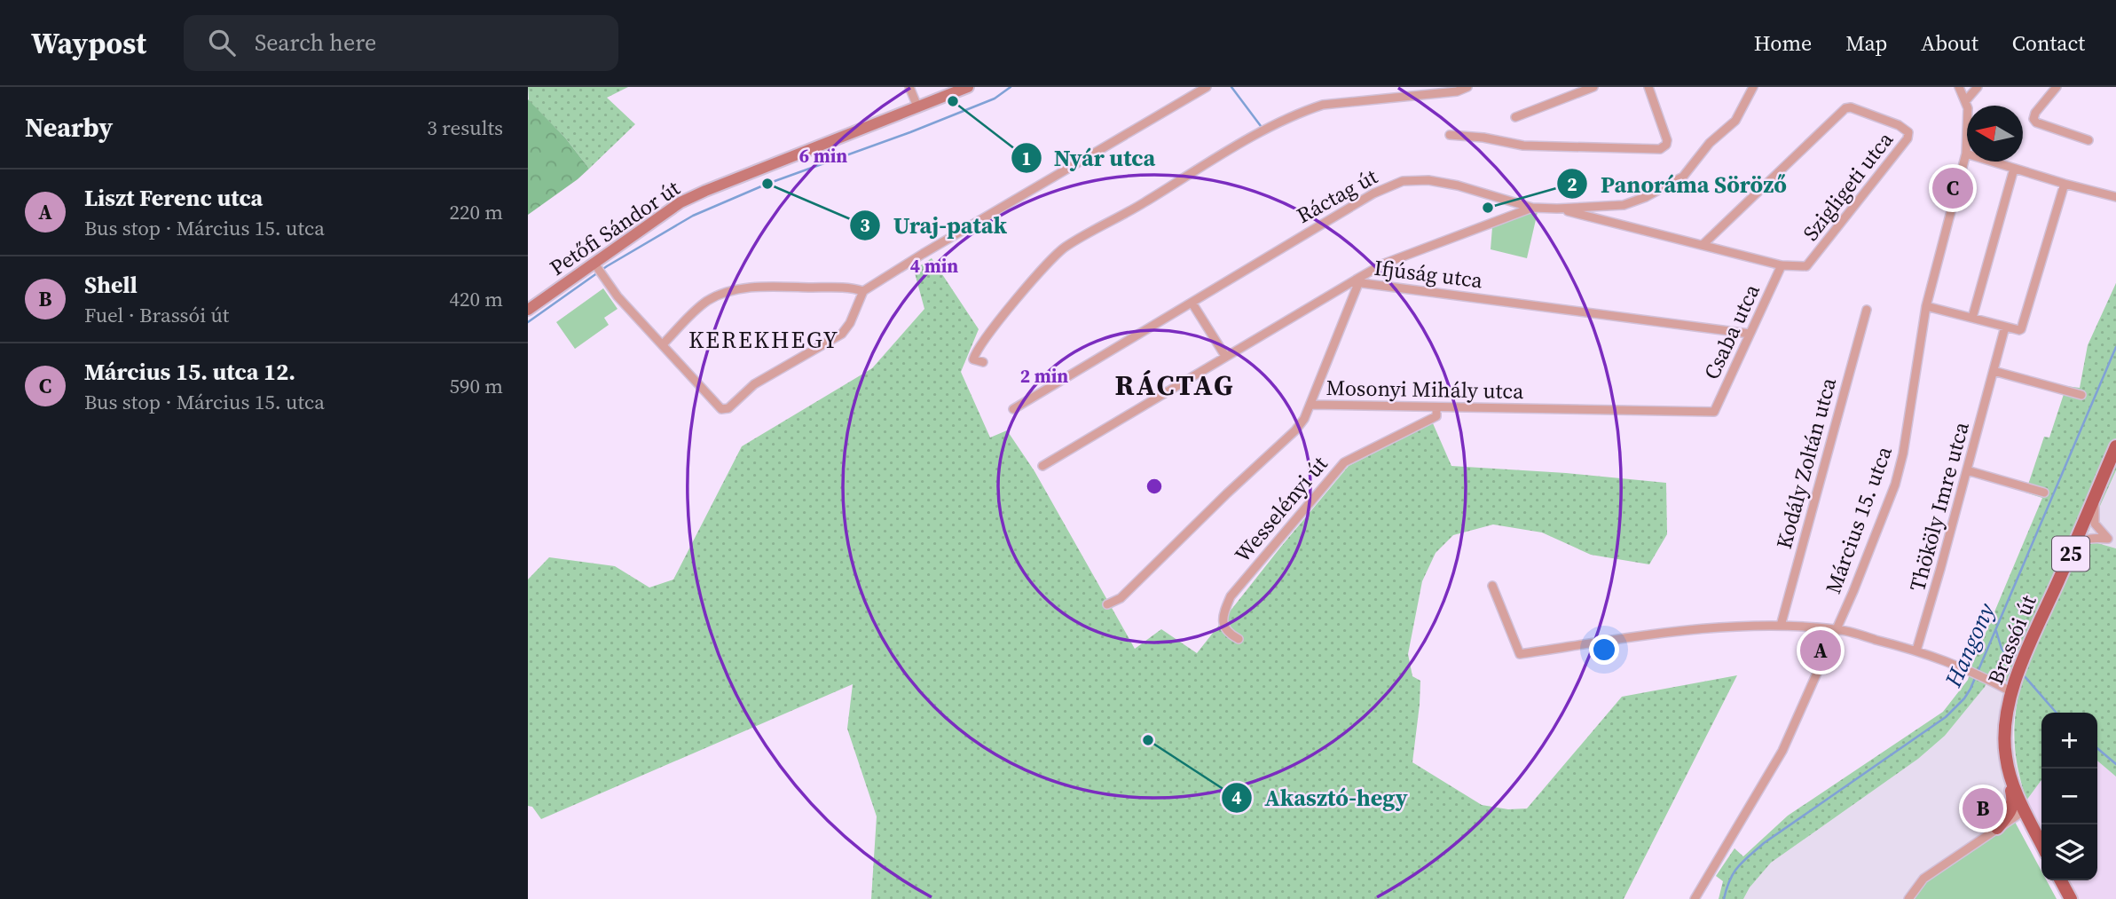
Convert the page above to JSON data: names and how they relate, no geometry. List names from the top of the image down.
{
  "streets": {
    "main road": ["25", "Brassói út"],
    "street": [
      "Szigligeti utca",
      "Ráctag út",
      "Petőfi Sándor út",
      "Ifjúság utca",
      "Csaba utca",
      "Mosonyi Mihály utca",
      "Kodály Zoltán utca",
      "Thököly Imre utca",
      "Wesselényi út",
      "Március 15. utca"
    ]
  },
  "crossings": [
    ["Szigligeti utca", "Csaba utca"],
    ["Ifjúság utca", "Csaba utca"],
    ["Csaba utca", "Mosonyi Mihály utca"],
    ["Mosonyi Mihály utca", "Wesselényi út"]
  ],
  "districts": ["KEREKHEGY", "RÁCTAG"],
  "water": ["Hangony"],
  "places": [
    "Nyár utca",
    "Uraj-patak",
    "Panoráma Söröző",
    "Akasztó-hegy"
  ],
  "north": "left",
  "page": {
    "header": "Waypost",
    "search": "Search here",
    "nav": [
      "Home",
      "Map",
      "About",
      "Contact"
    ],
    "heading": ["Nearby", "3 results"],
    "pins": ["C", "A", "B"],
    "list": [
      {
        "mark": "A",
        "name": "Liszt Ferenc utca",
        "note": "Bus stop · Március 15. utca",
        "value": "220 m"
      },
      {
        "mark": "B",
        "name": "Shell",
        "note": "Fuel · Brassói út",
        "value": "420 m"
      },
      {
        "mark": "C",
        "name": "Március 15. utca 12.",
        "note": "Bus stop · Március 15. utca",
        "value": "590 m"
      }
    ],
    "map_buttons": ["+", "−"]
  },
  "rings": ["6 min", "4 min", "2 min"]
}
